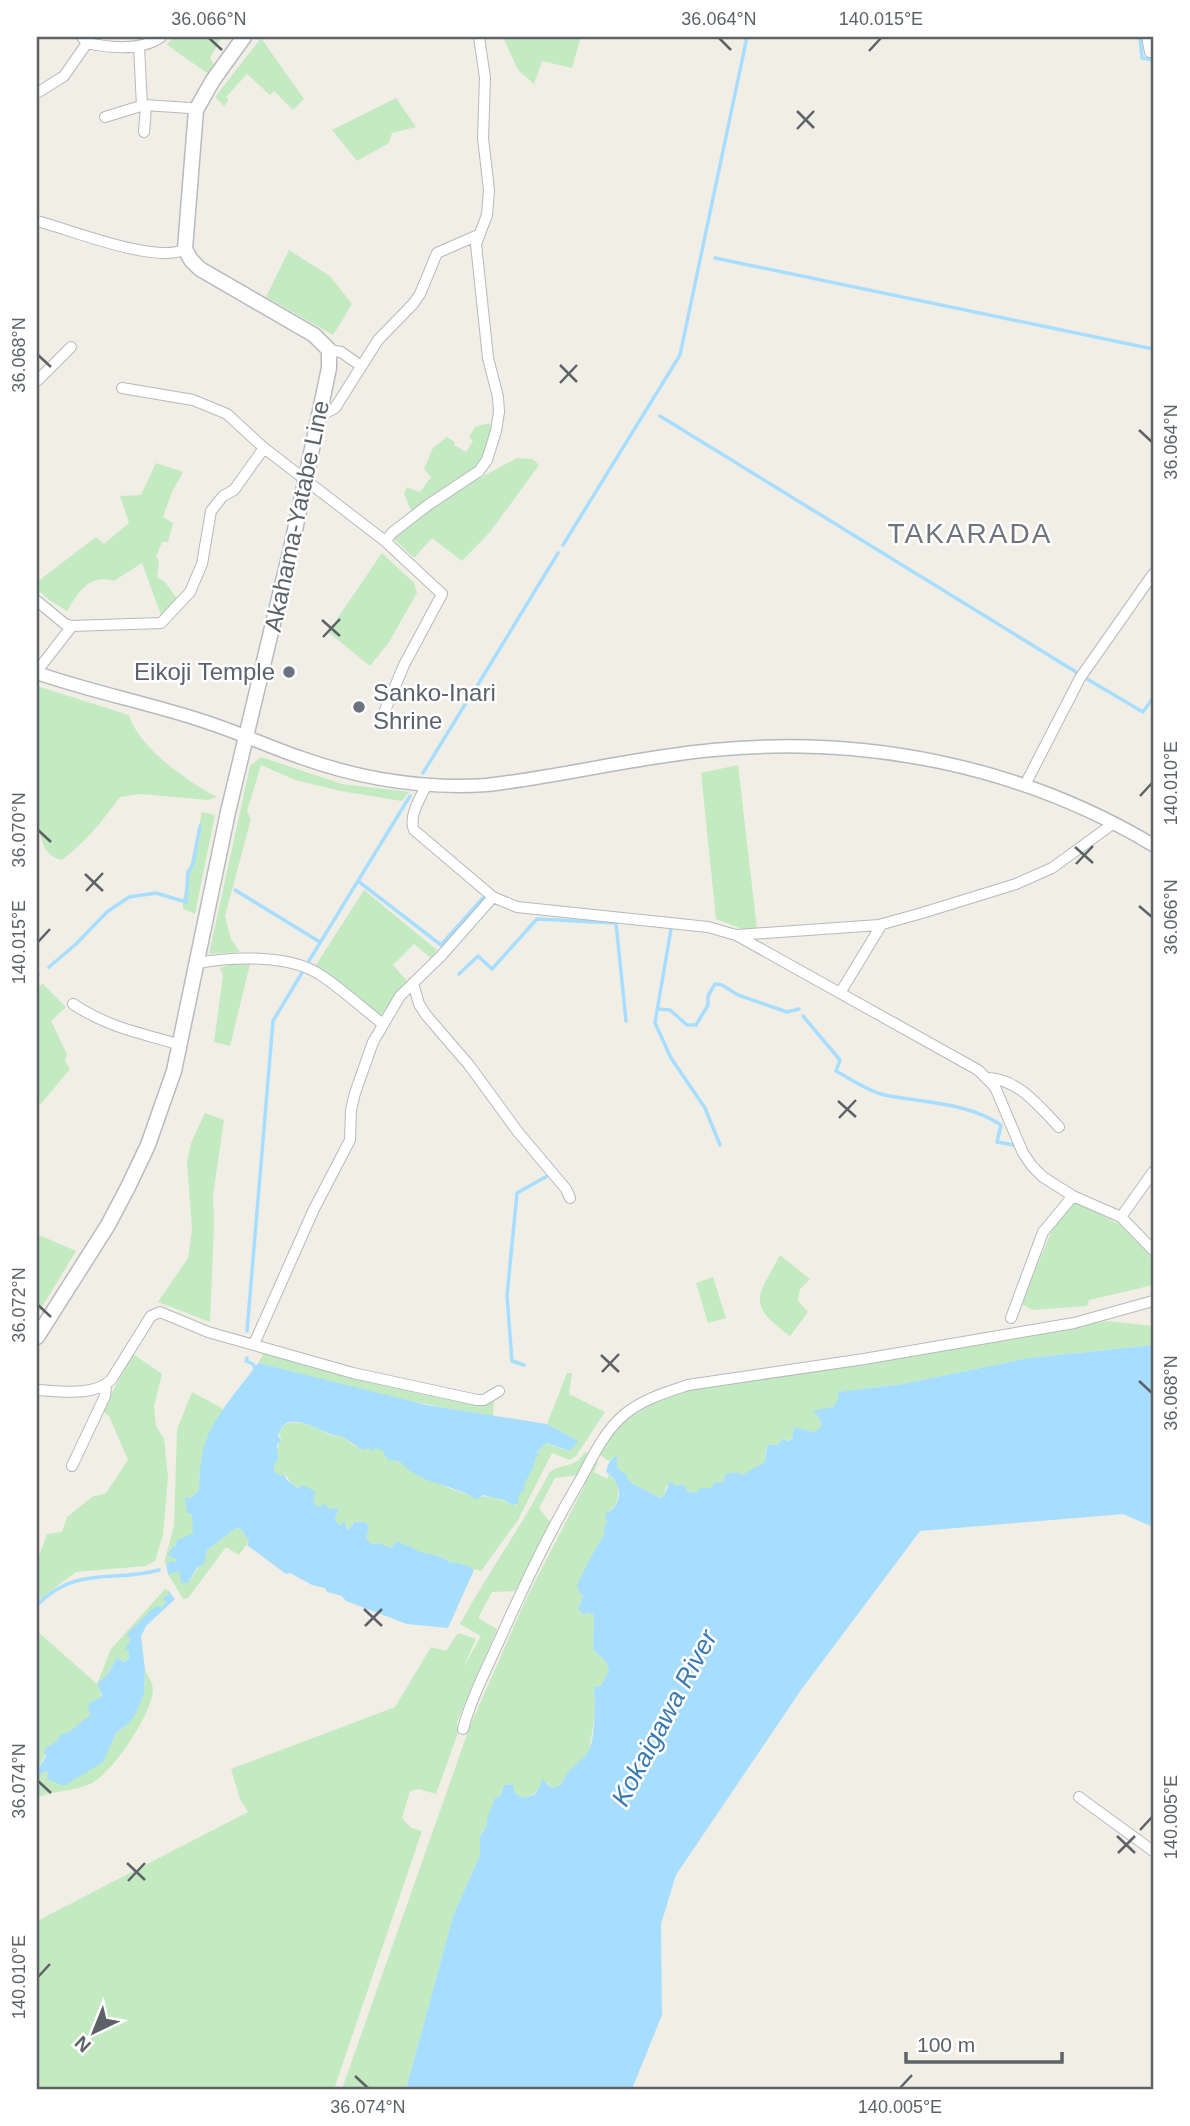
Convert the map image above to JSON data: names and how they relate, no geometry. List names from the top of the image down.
{
  "streets": {
    "main road": ["Akahama-Yatabe Line"]
  },
  "districts": ["TAKARADA"],
  "water": ["Kokaigawa River"],
  "places": ["Eikoji Temple", "Sanko-Inari Shrine"],
  "scale_bar": "100 m",
  "north": "bottom left",
  "coordinates": [
    "36.066°N",
    "36.064°N",
    "140.015°E",
    "36.068°N",
    "140.010°E",
    "36.070°N",
    "36.072°N",
    "36.074°N",
    "140.005°E"
  ]
}
